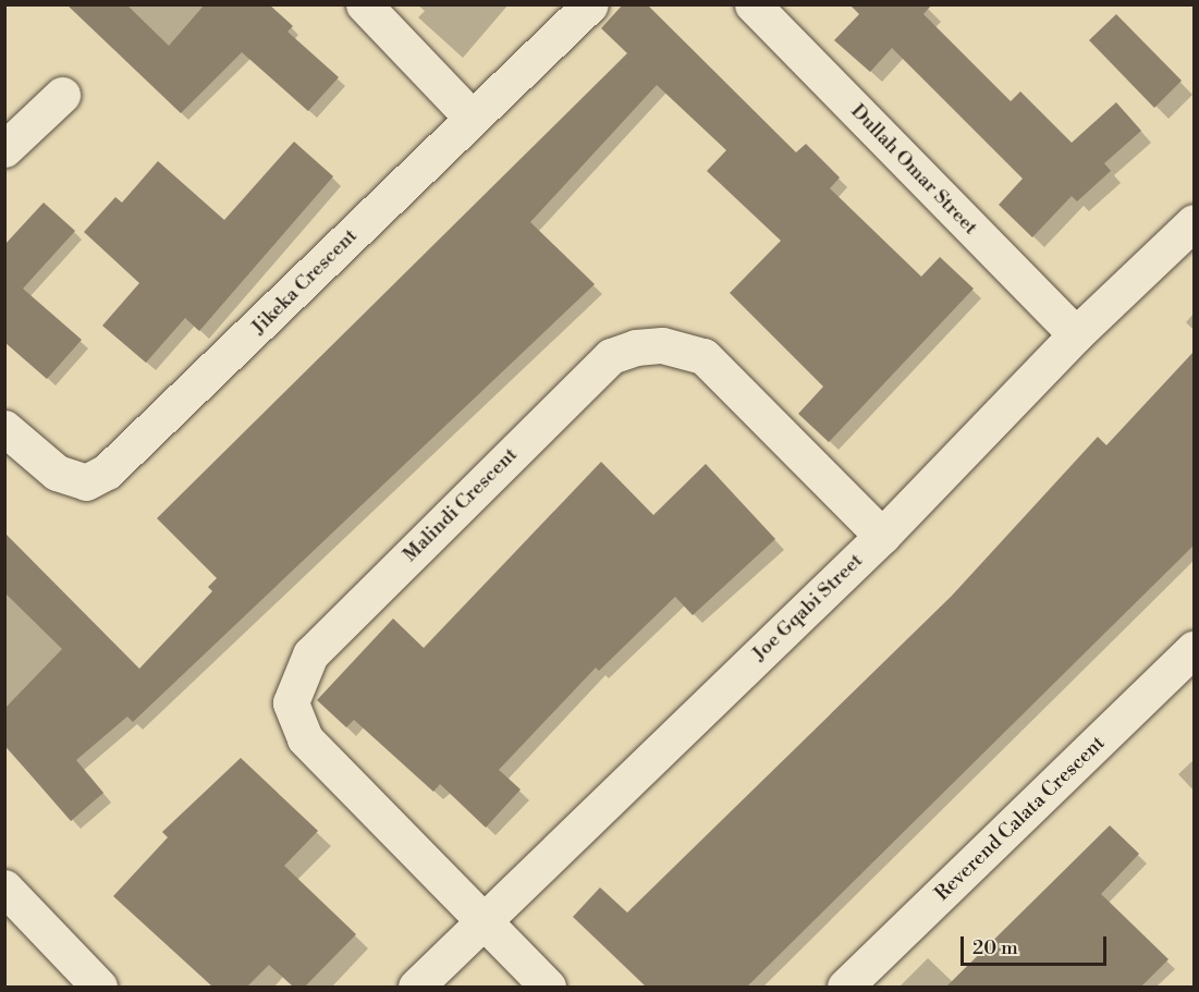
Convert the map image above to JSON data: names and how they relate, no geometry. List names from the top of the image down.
{
  "streets": {
    "street": [
      "Dullah Omar Street",
      "Jikeka Crescent",
      "Malindi Crescent",
      "Joe Gqabi Street",
      "Reverend Calata Crescent"
    ]
  },
  "crossings": [
    ["Dullah Omar Street", "Joe Gqabi Street"],
    ["Malindi Crescent", "Joe Gqabi Street"]
  ],
  "scale_bar": "20 m"
}
